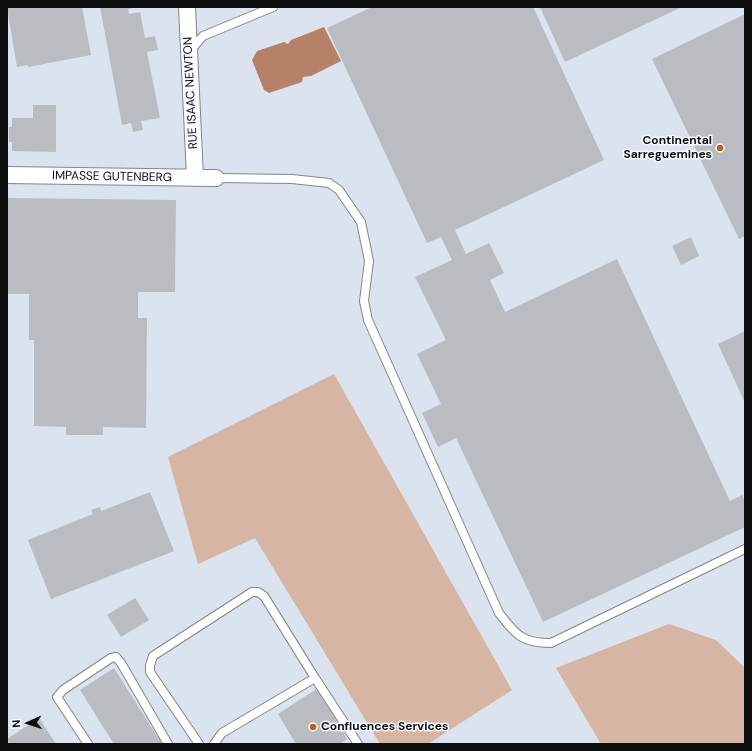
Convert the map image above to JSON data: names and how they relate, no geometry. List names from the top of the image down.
{
  "streets": {
    "street": ["RUE ISAAC NEWTON", "IMPASSE GUTENBERG"]
  },
  "crossings": [
    ["RUE ISAAC NEWTON", "IMPASSE GUTENBERG"]
  ],
  "places": ["Continental Sarreguemines", "Confluences Services"],
  "north": "left"
}
